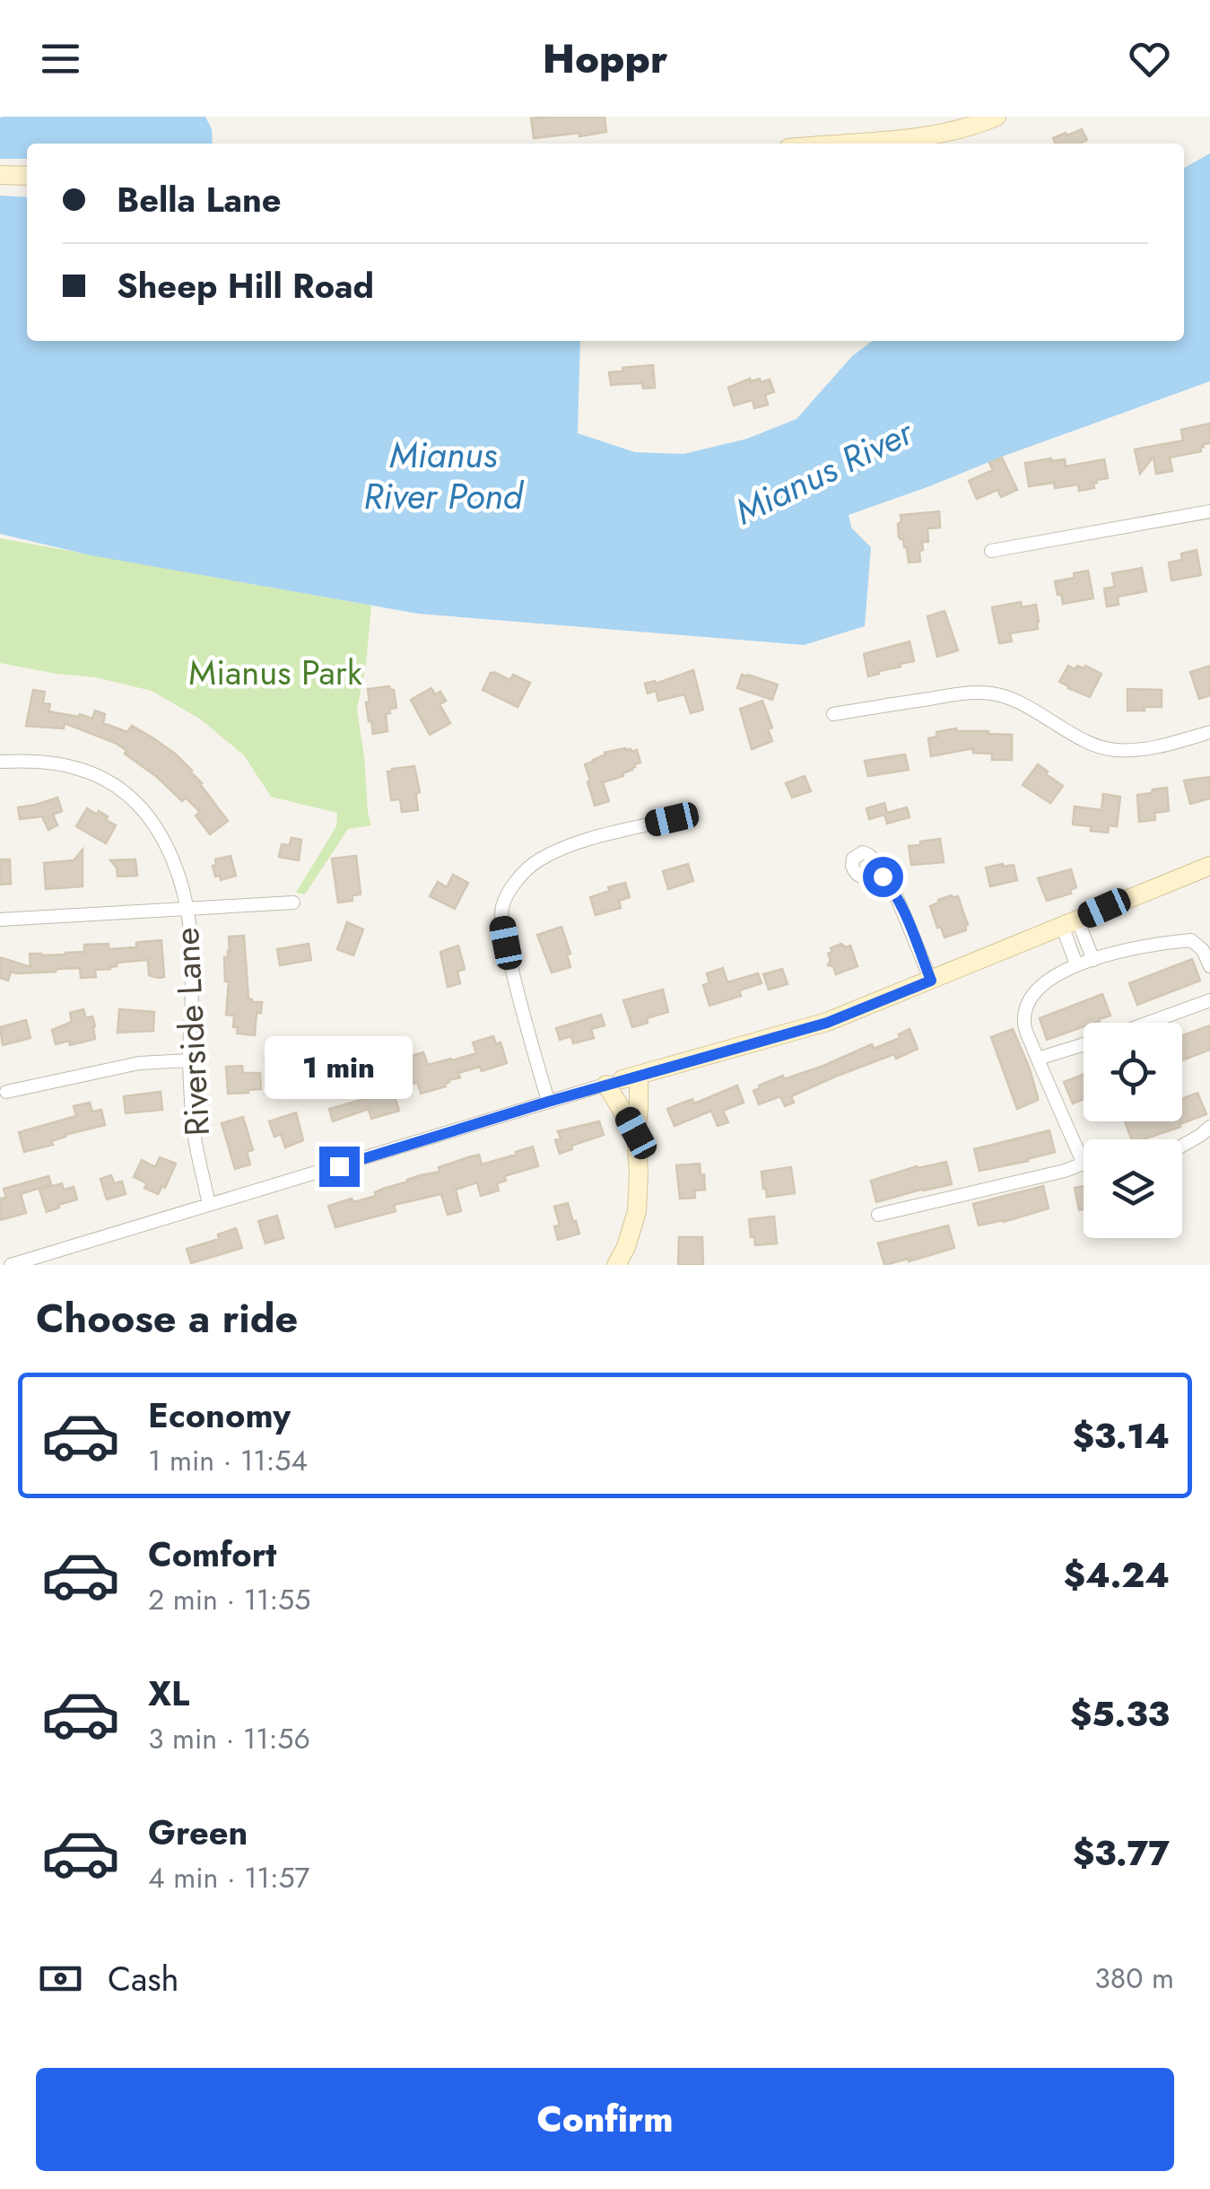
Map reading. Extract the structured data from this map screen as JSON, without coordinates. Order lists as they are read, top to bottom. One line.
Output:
{"streets":{"street":["Riverside Lane"]},"water":["Mianus River Pond","Mianus River"],"parks":["Mianus Park"],"page":{"header":"Hoppr","banner":["Bella Lane","Sheep Hill Road"],"bubble":"1 min","heading":"Choose a ride","list":[{"name":"Economy","note":"1 min · 11:54","value":"$3.14"},{"name":"Comfort","note":"2 min · 11:55","value":"$4.24"},{"name":"XL","note":"3 min · 11:56","value":"$5.33"},{"name":"Green","note":"4 min · 11:57","value":"$3.77"}],"pay":["Cash","380 m"],"buttons":"Confirm"}}
